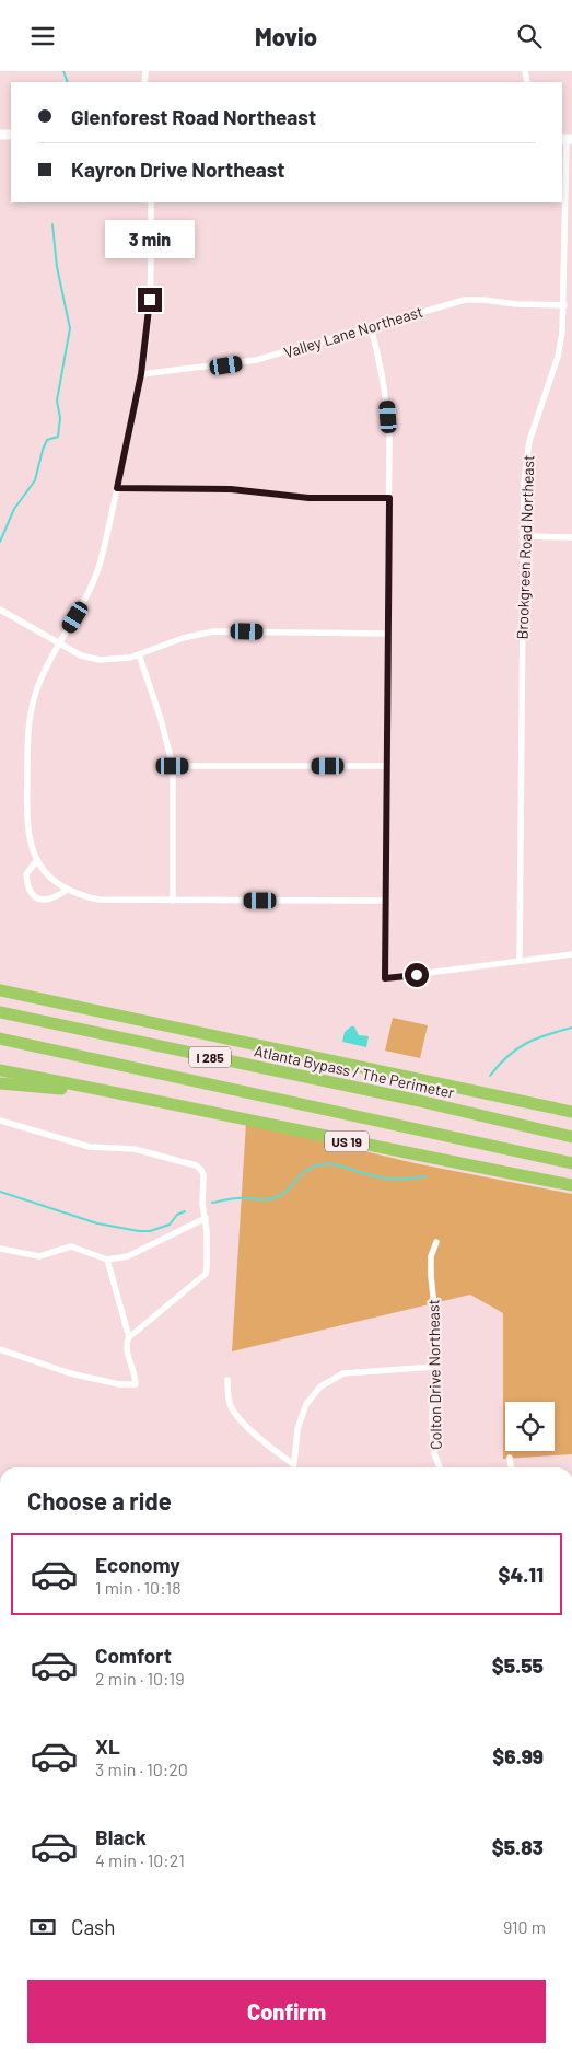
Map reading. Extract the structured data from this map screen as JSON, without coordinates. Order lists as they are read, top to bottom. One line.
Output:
{"streets":{"highway":["I 285","Atlanta Bypass / The Perimeter","US 19"],"street":["Valley Lane Northeast","Brookgreen Road Northeast","Colton Drive Northeast"]},"crossings":[["Valley Lane Northeast","Brookgreen Road Northeast"]],"page":{"header":"Movio","banner":["Glenforest Road Northeast","Kayron Drive Northeast"],"bubble":"3 min","heading":"Choose a ride","list":[{"name":"Economy","note":"1 min · 10:18","value":"$4.11"},{"name":"Comfort","note":"2 min · 10:19","value":"$5.55"},{"name":"XL","note":"3 min · 10:20","value":"$6.99"},{"name":"Black","note":"4 min · 10:21","value":"$5.83"}],"pay":["Cash","910 m"],"buttons":"Confirm"}}
